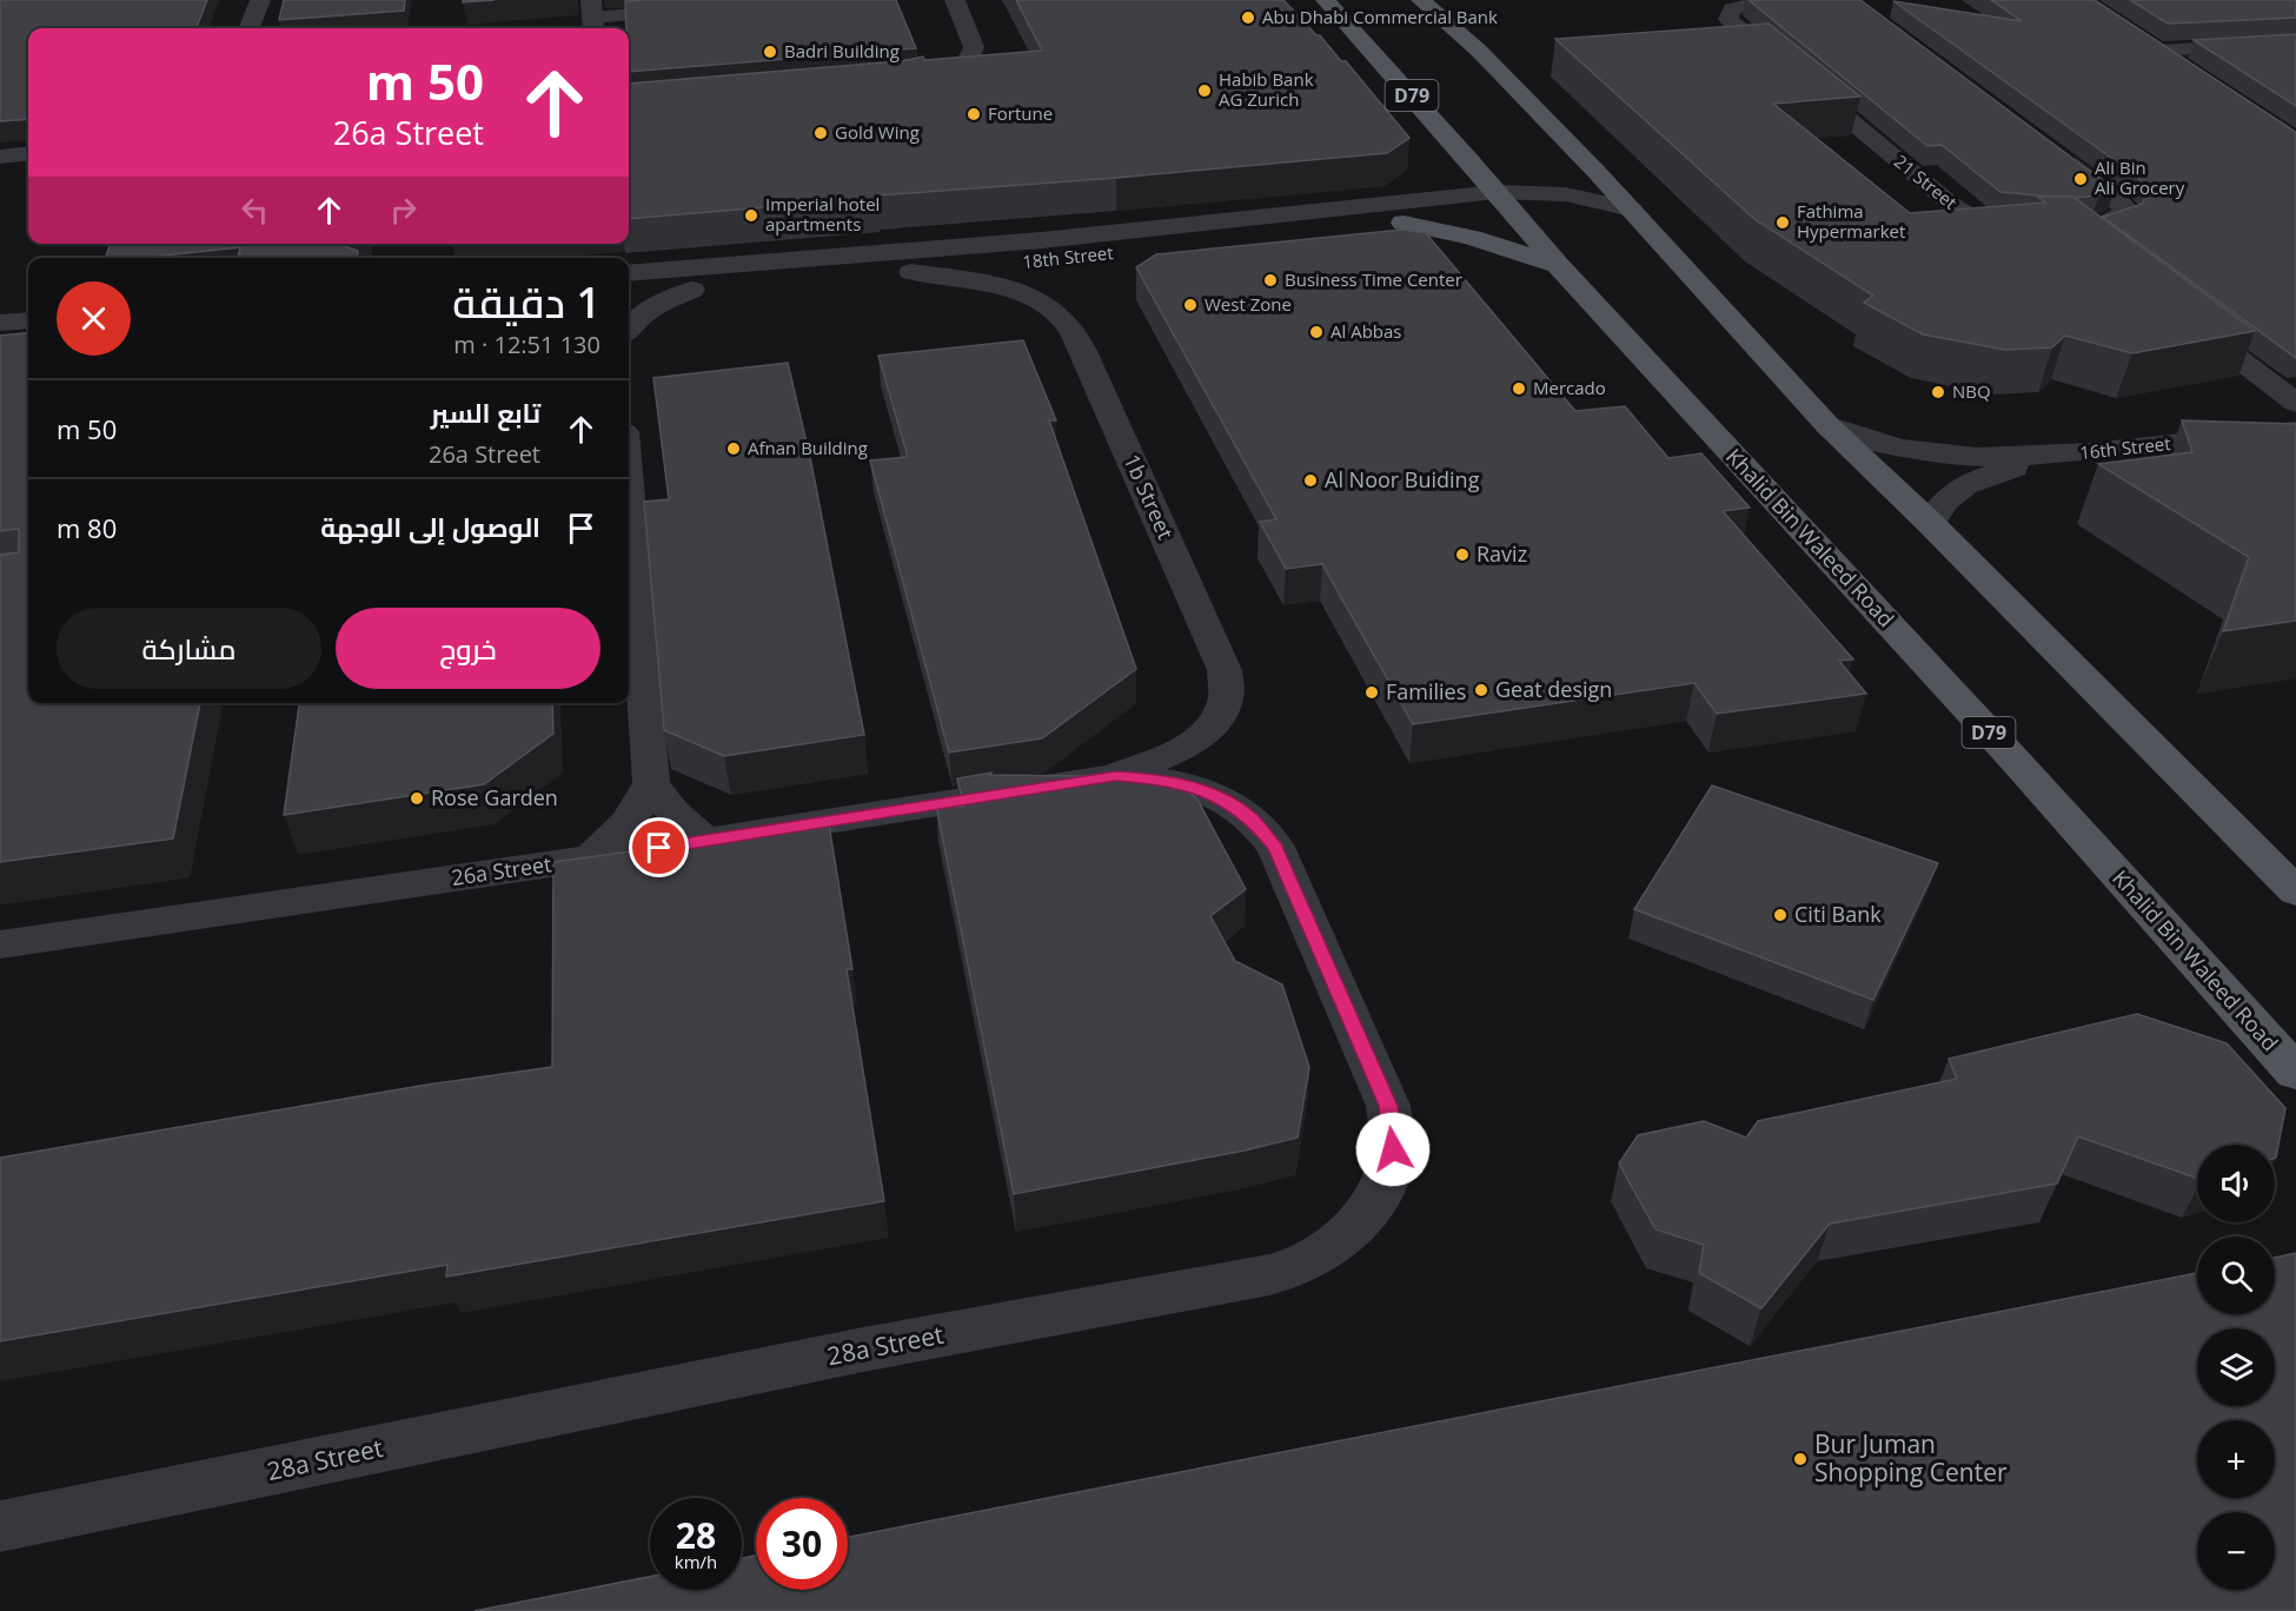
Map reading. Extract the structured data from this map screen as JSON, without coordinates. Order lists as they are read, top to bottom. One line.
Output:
{"streets":{"main road":["D79","Khalid Bin Waleed Road"],"street":["21 Street","18th Street","16th Street","1b Street","26a Street","28a Street"]},"crossings":[["18th Street","1b Street"],["18th Street","Khalid Bin Waleed Road"],["1b Street","26a Street"],["26a Street","28a Street"]],"places":["Abu Dhabi Commercial Bank","Badri Building","Habib Bank AG Zurich","Fortune","Gold Wing","Ali Bin Ali Grocery","Imperial hotel apartments","Fathima Hypermarket","Business Time Center","West Zone","Al Abbas","Mercado","NBQ","Afnan Building","Al Noor Buiding","Raviz","Geat design","Families","Rose Garden","Citi Bank","Bur Juman Shopping Center"],"page":{"turn":["50 m","26a Street"],"heading":["1 دقيقة","130 m · 12:51"],"list":[{"name":"تابع السير","note":"26a Street","value":"50 m"},{"name":"الوصول إلى الوجهة","value":"80 m"}],"buttons":["خروج","مشاركة"],"map_buttons":["+","−"],"speed":"28 km/h","limit":"30"}}
